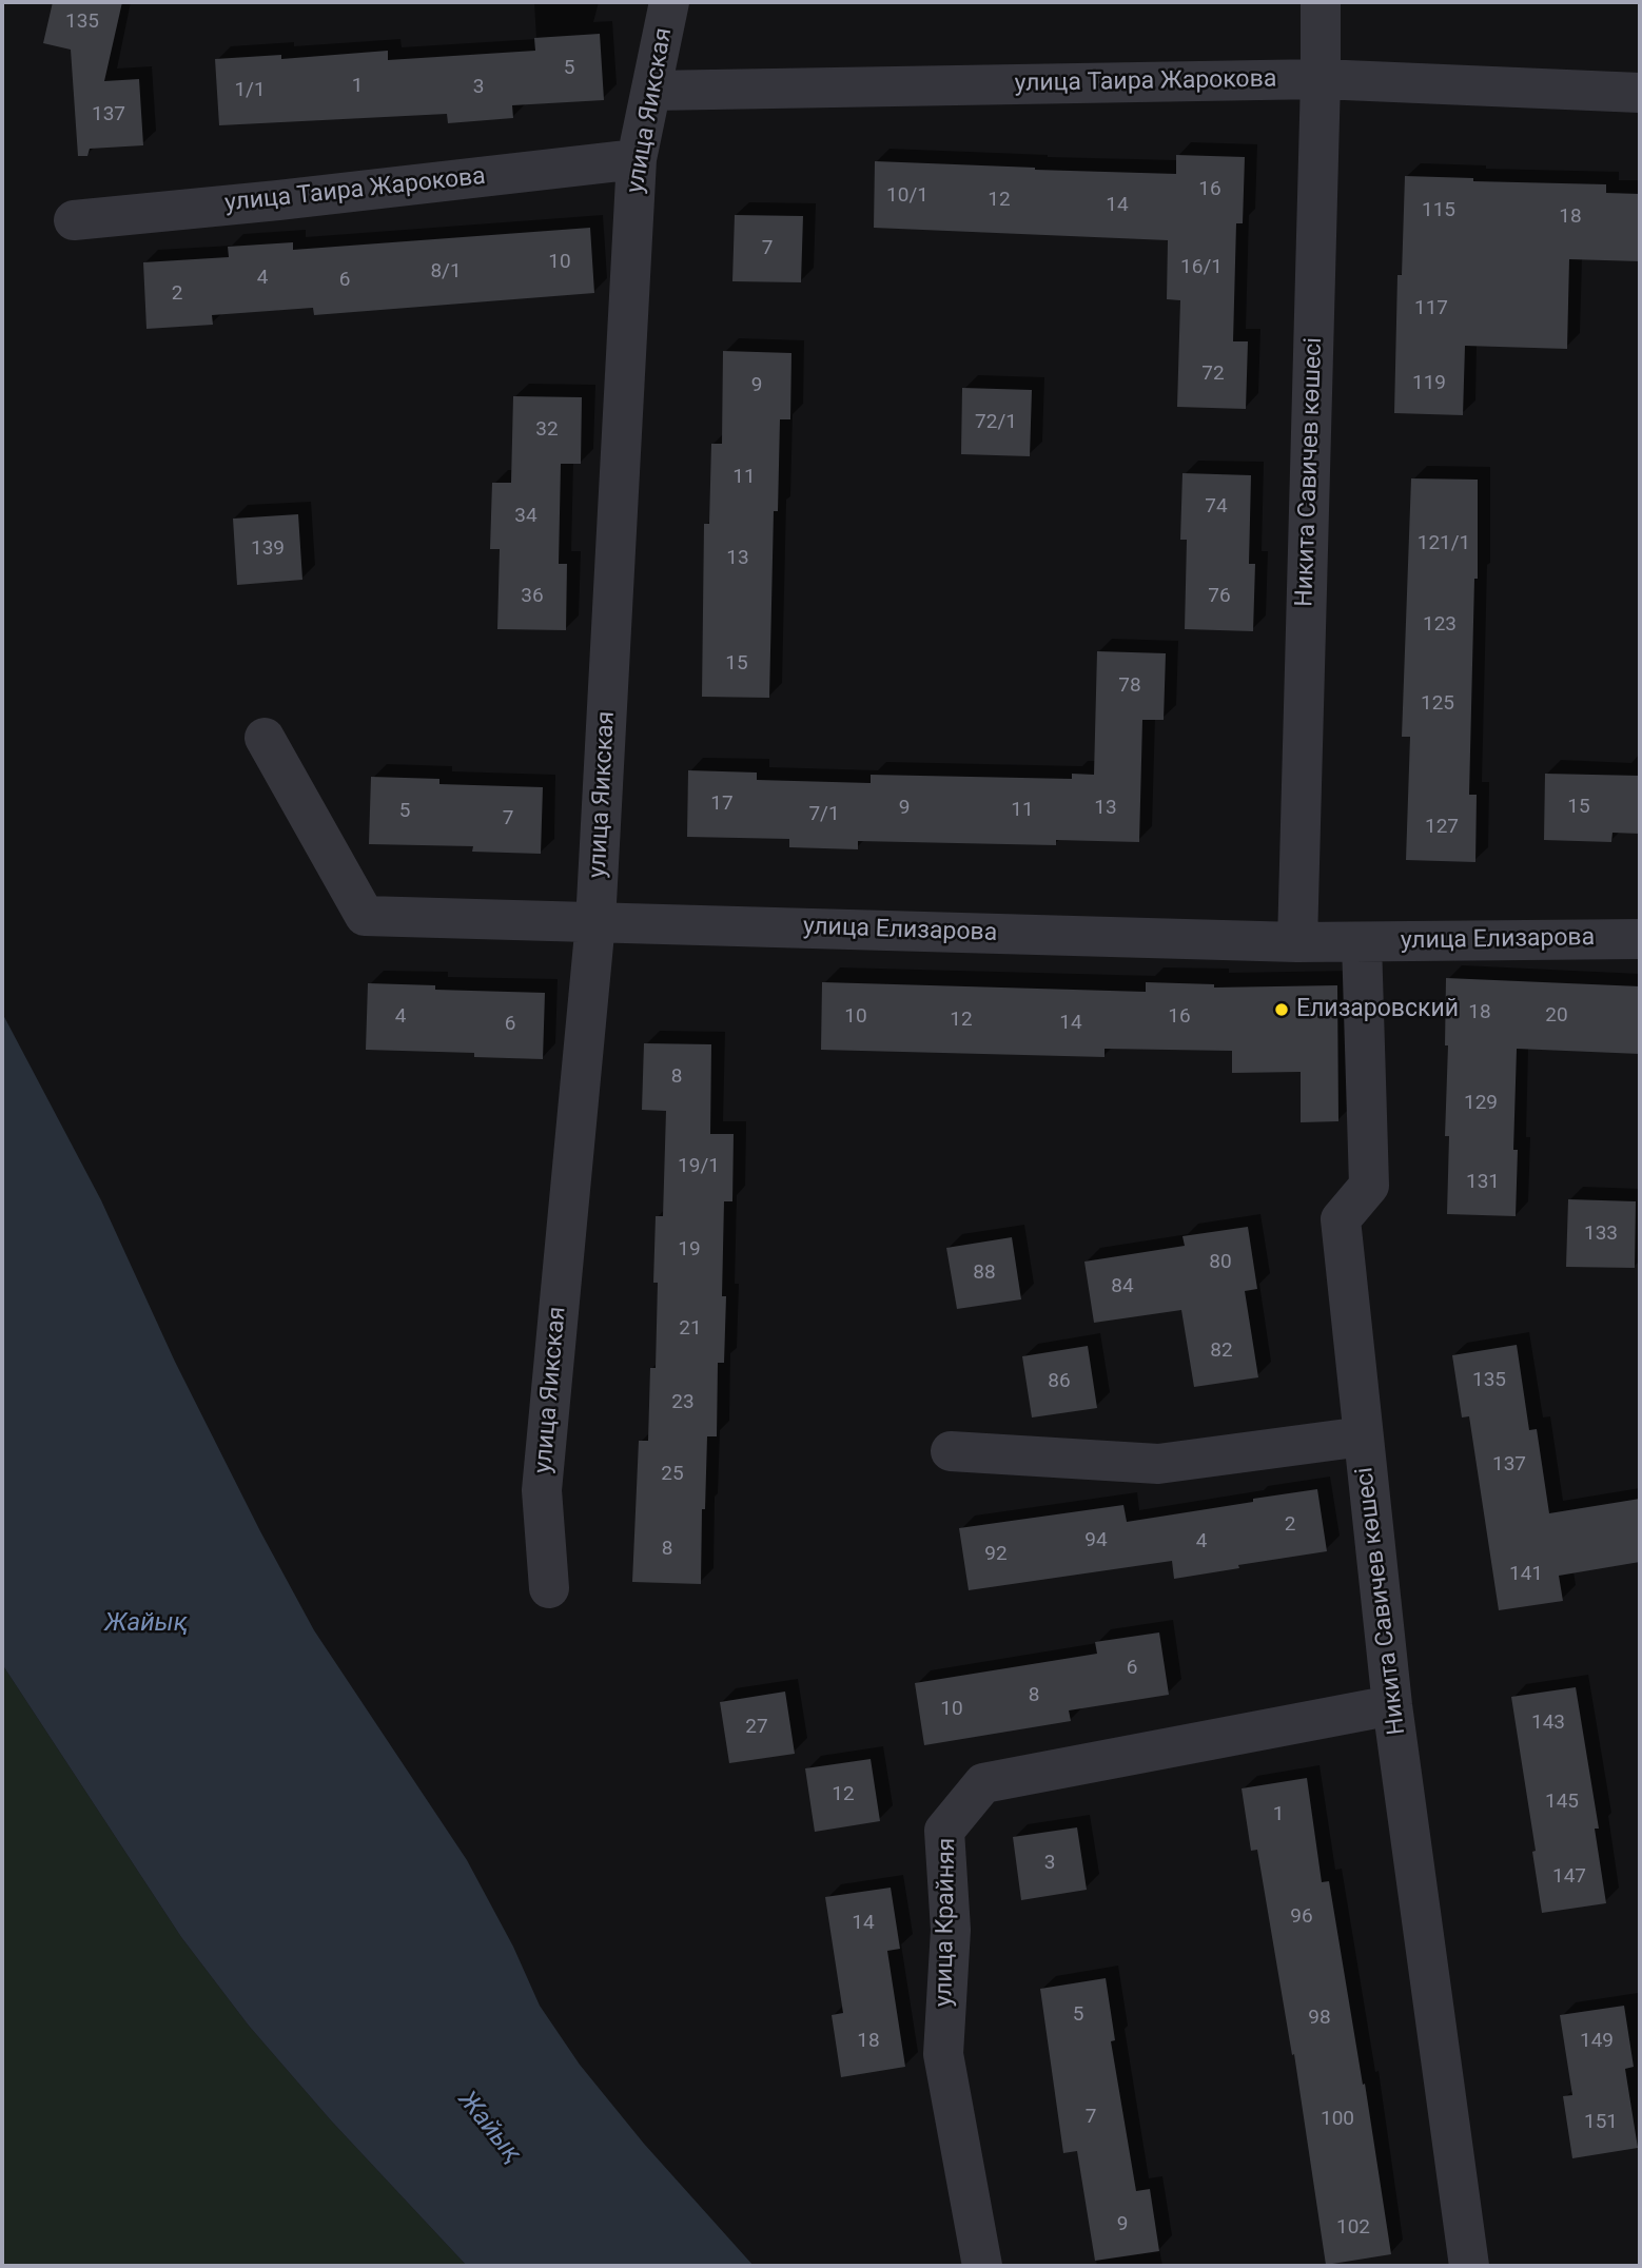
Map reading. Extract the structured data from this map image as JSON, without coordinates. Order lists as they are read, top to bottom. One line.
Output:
{"streets":{"street":["улица Таира Жарокова","улица Яикская","Никита Савичев көшесі","улица Елизарова","улица Крайняя"]},"crossings":[["улица Таира Жарокова","улица Яикская"],["улица Таира Жарокова","Никита Савичев көшесі"],["улица Яикская","улица Елизарова"],["Никита Савичев көшесі","улица Елизарова"],["Никита Савичев көшесі","улица Крайняя"]],"water":["Жайық"],"places":["Елизаровский"],"house_numbers":["135","5","1","3","1/1","137","16","10/1","12","14","115","18","7","10","16/1","8/1","4","6","2","117","72","119","9","72/1","32","11","74","34","121/1","139","13","36","76","123","15","78","125","17","15","9","13","11","5","7/1","7","127","18","20","4","10","16","12","14","6","8","129","19/1","131","133","19","80","88","84","21","82","135","86","23","137","25","2","94","4","8","92","141","6","8","10","143","27","12","145","1","3","147","96","14","5","98","18","149","7","100","151","9","102"]}
